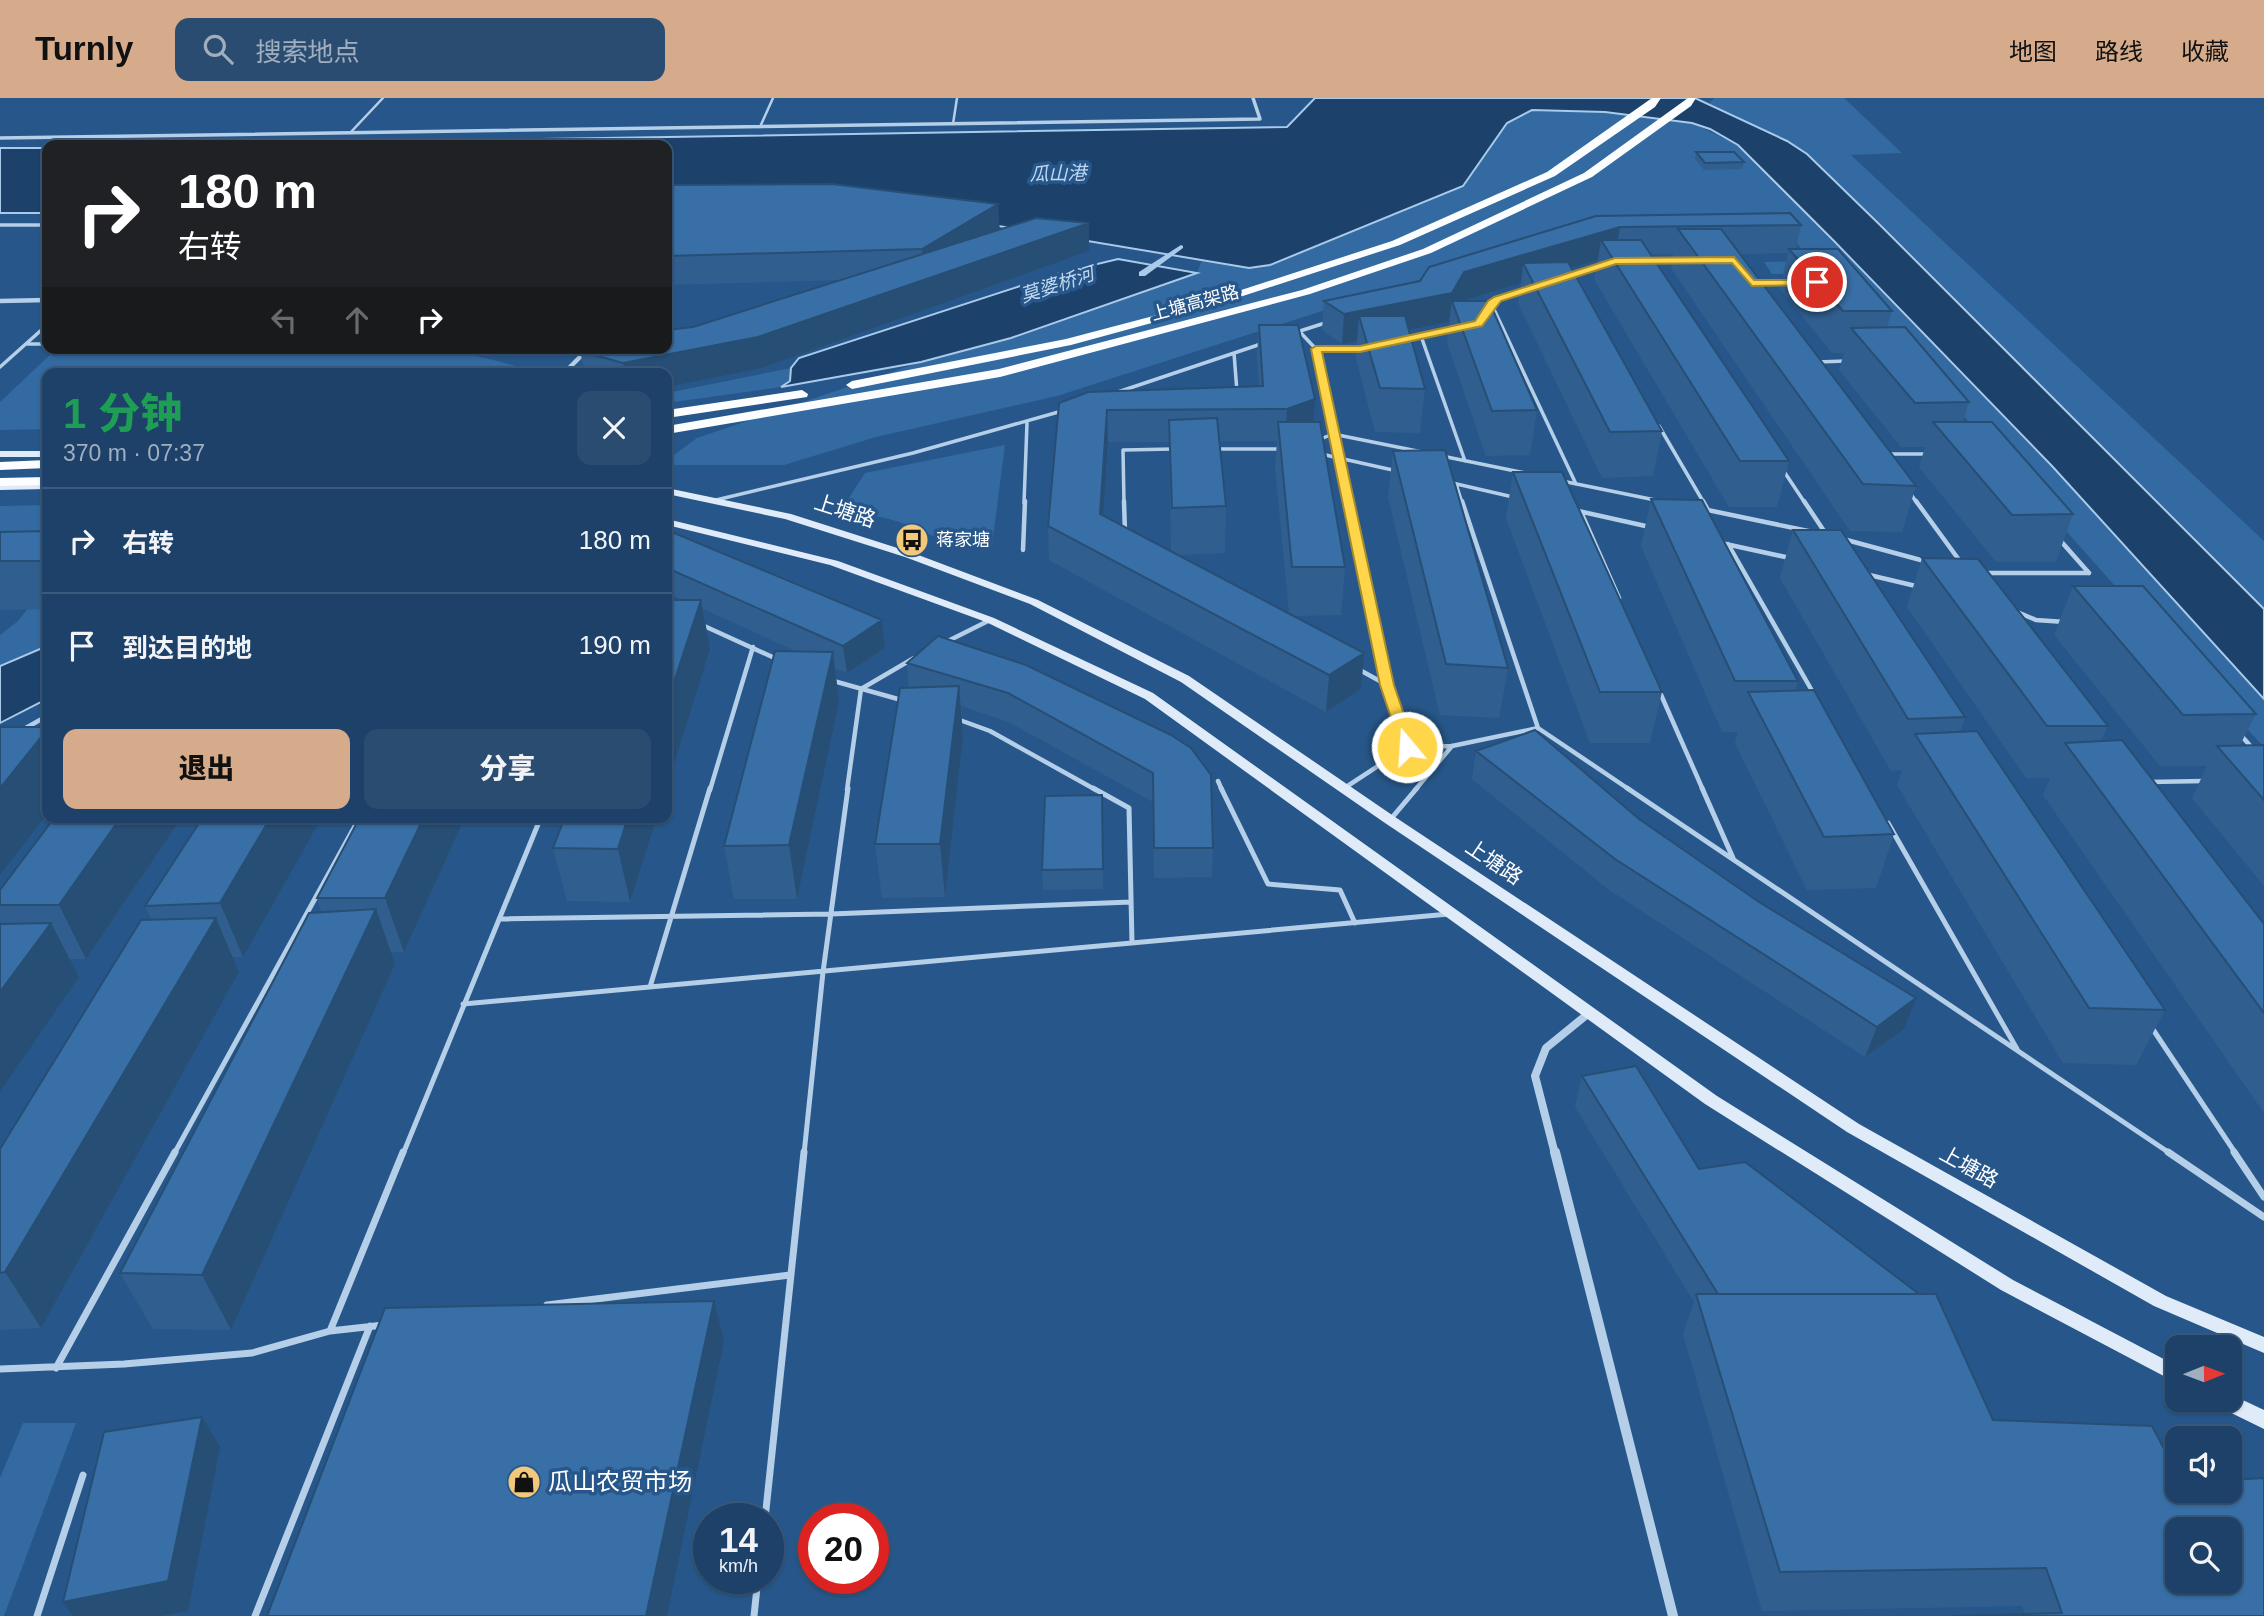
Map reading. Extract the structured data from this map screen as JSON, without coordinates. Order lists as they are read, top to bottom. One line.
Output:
{"streets":{"highway":["上塘高架路"],"main road":["上塘路"]},"water":["瓜山港","莫婆桥河"],"places":{"bus stop":["蒋家塘"],"shop":["瓜山农贸市场"]},"north":"right","page":{"header":"Turnly","search":"搜索地点","nav":["地图","路线","收藏"],"turn":["180 m","右转"],"heading":["1 分钟","370 m · 07:37"],"list":[{"name":"右转","value":"180 m"},{"name":"到达目的地","value":"190 m"}],"buttons":["退出","分享"],"speed":"14 km/h","limit":"20"}}
